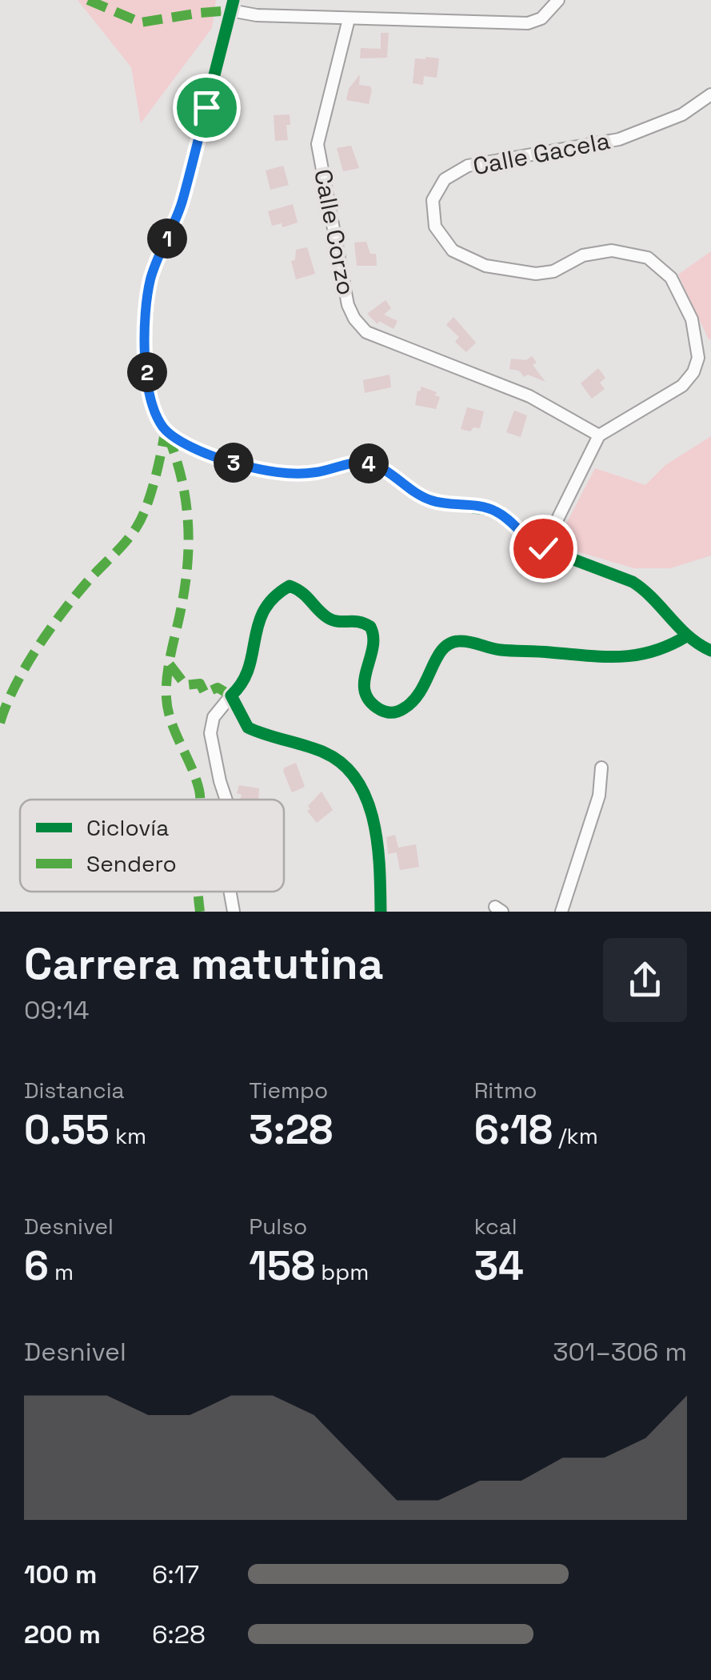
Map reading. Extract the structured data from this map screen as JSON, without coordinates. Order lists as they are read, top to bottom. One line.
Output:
{"streets":{"street":["Calle Gacela","Calle Corzo"]},"crossings":[["Calle Gacela","Calle Corzo"]],"legend":["Ciclovía","Sendero"],"page":{"pins":["1","2","3","4"],"heading":["Carrera matutina","09:14"],"stats":[["Distancia","0.55 km"],["Tiempo","3:28"],["Ritmo","6:18 /km"],["Desnivel","6 m"],["Pulso","158 bpm"],["kcal","34"]],"chart":["Desnivel","301–306 m"],"list":[{"name":"100 m","note":"6:17"},{"name":"200 m","note":"6:28"}]}}
